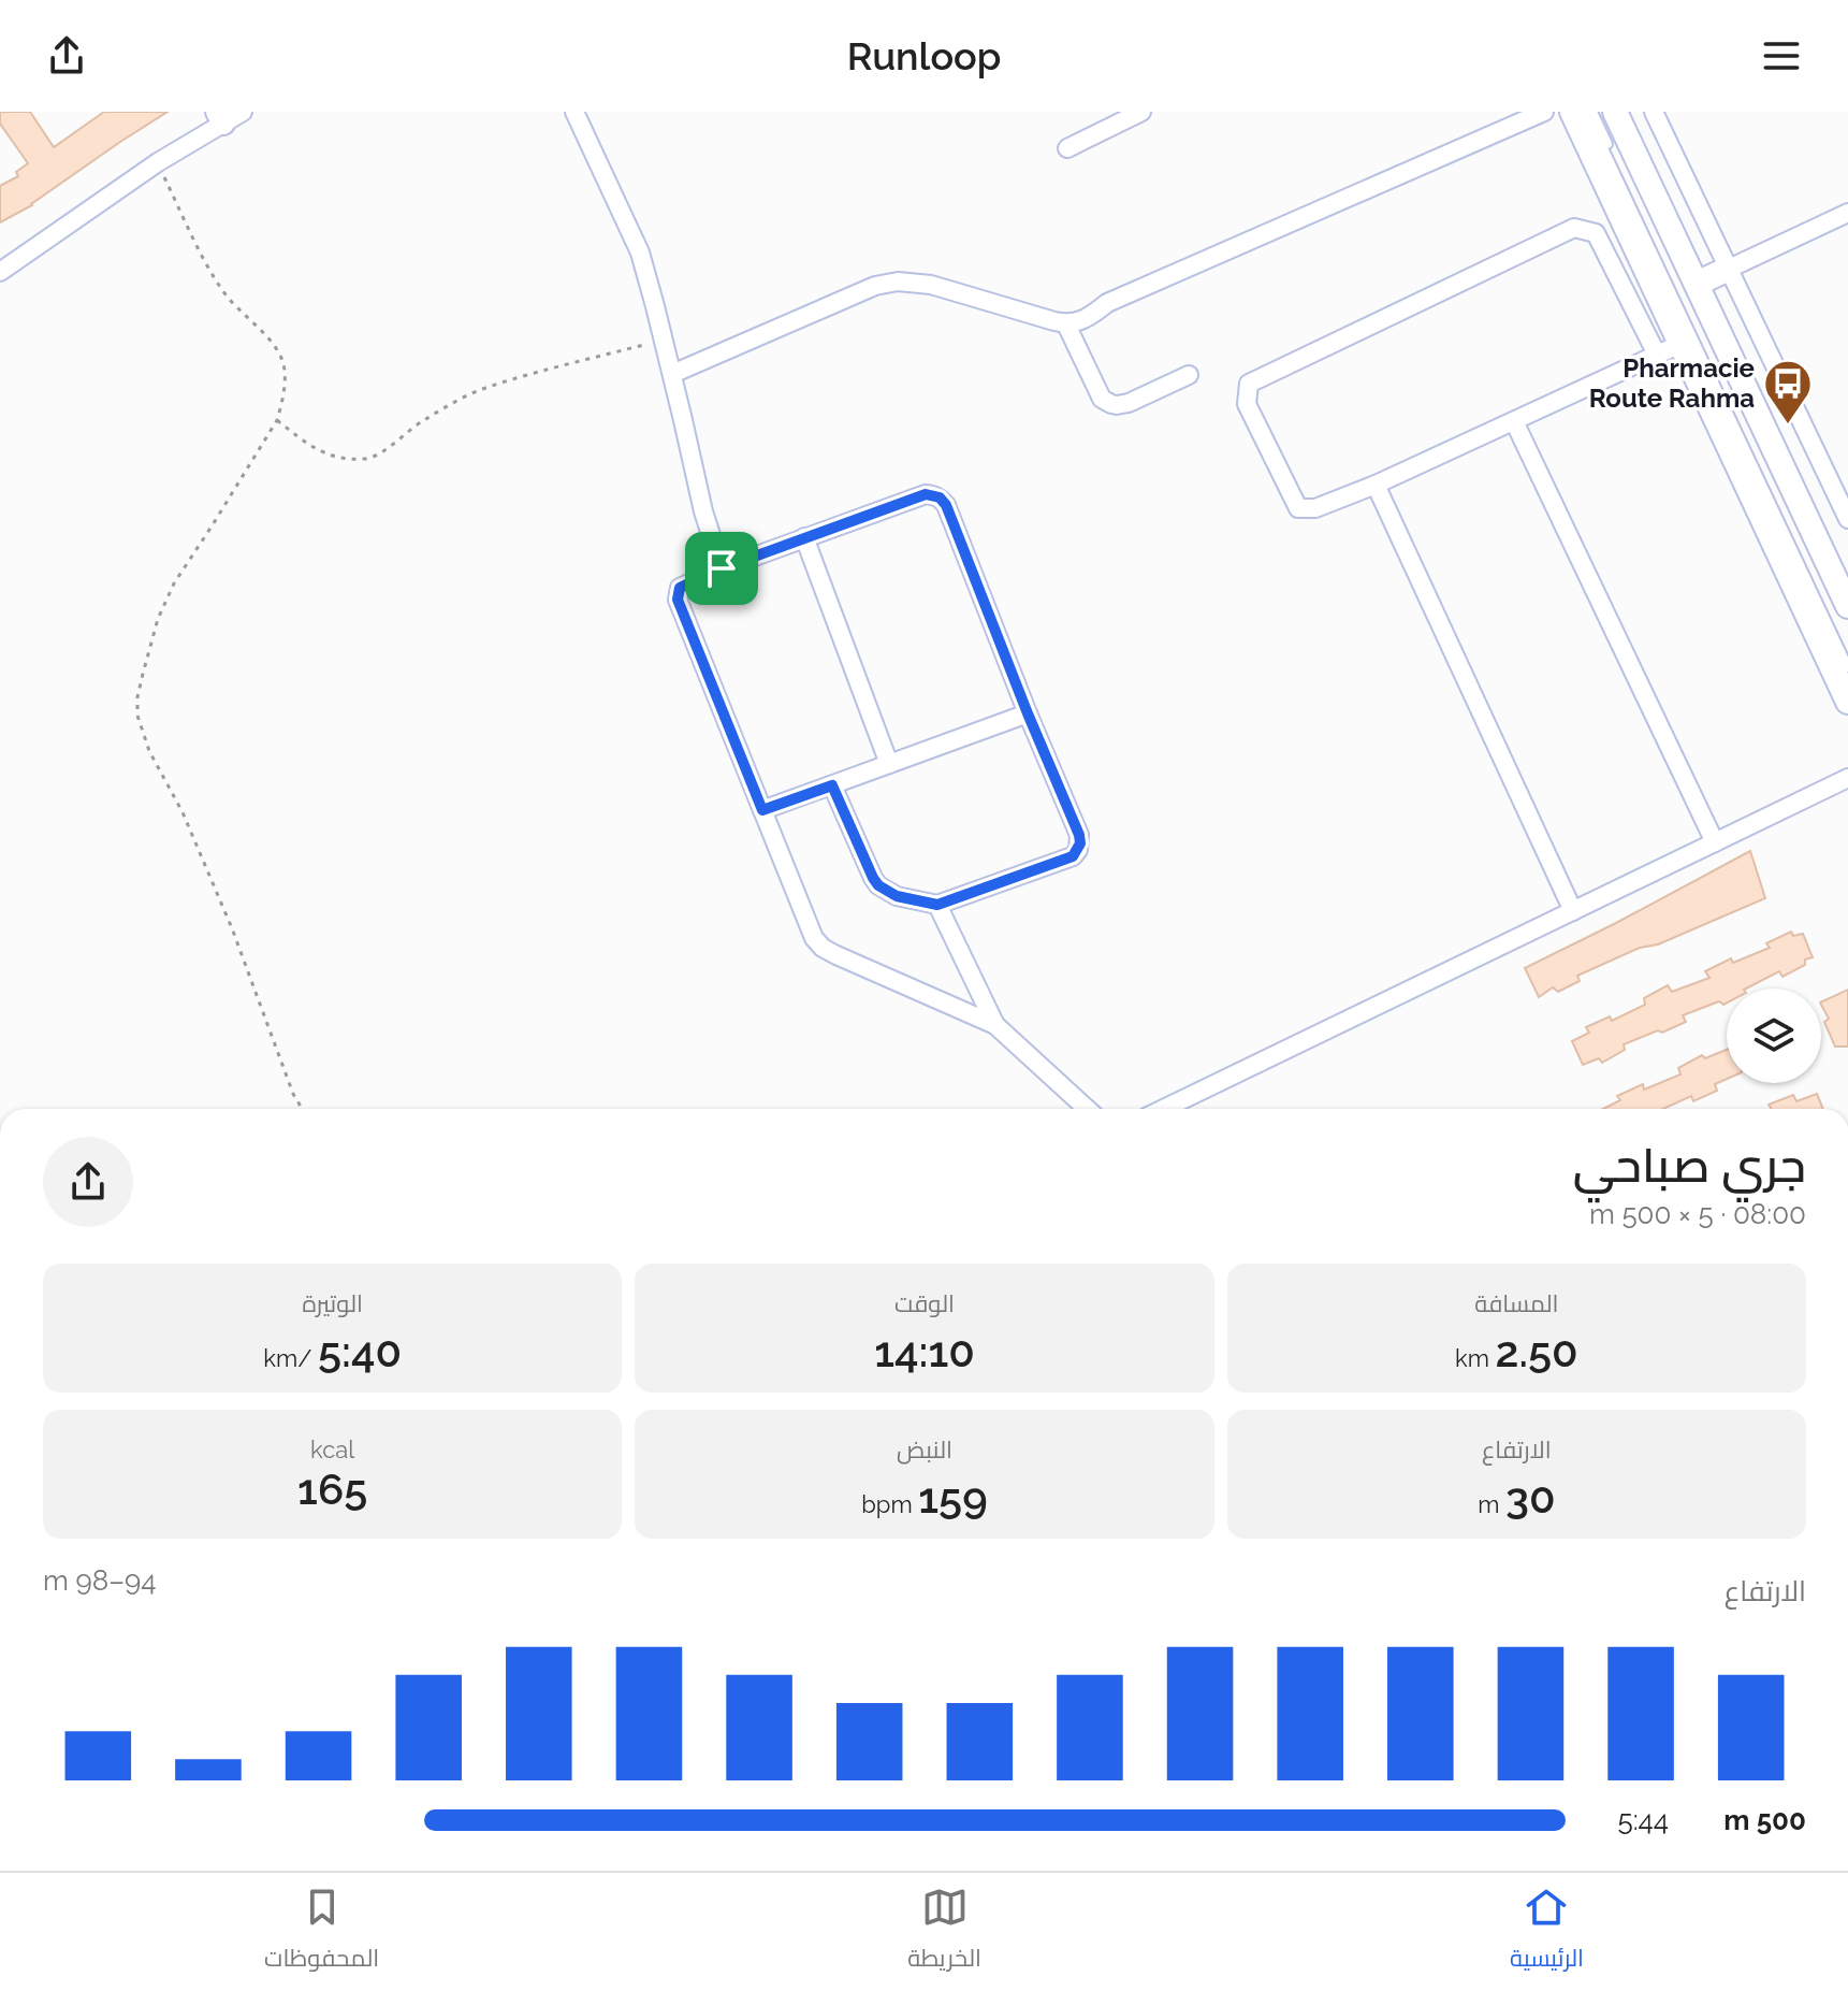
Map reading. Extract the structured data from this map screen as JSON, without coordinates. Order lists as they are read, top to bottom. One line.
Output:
{"places":{"bus stop":["Pharmacie Route Rahma"]},"page":{"header":"Runloop","heading":["جري صباحي","08:00 · 5 × 500 m"],"stats":[["المسافة","2.50 km"],["الوقت","14:10"],["الوتيرة","5:40 /km"],["الارتفاع","30 m"],["النبض","159 bpm"],["kcal","165"]],"chart":["الارتفاع","94–98 m"],"list":[{"name":"500 m","note":"5:44"}],"tabs":["الرئيسية","الخريطة","المحفوظات"]}}
